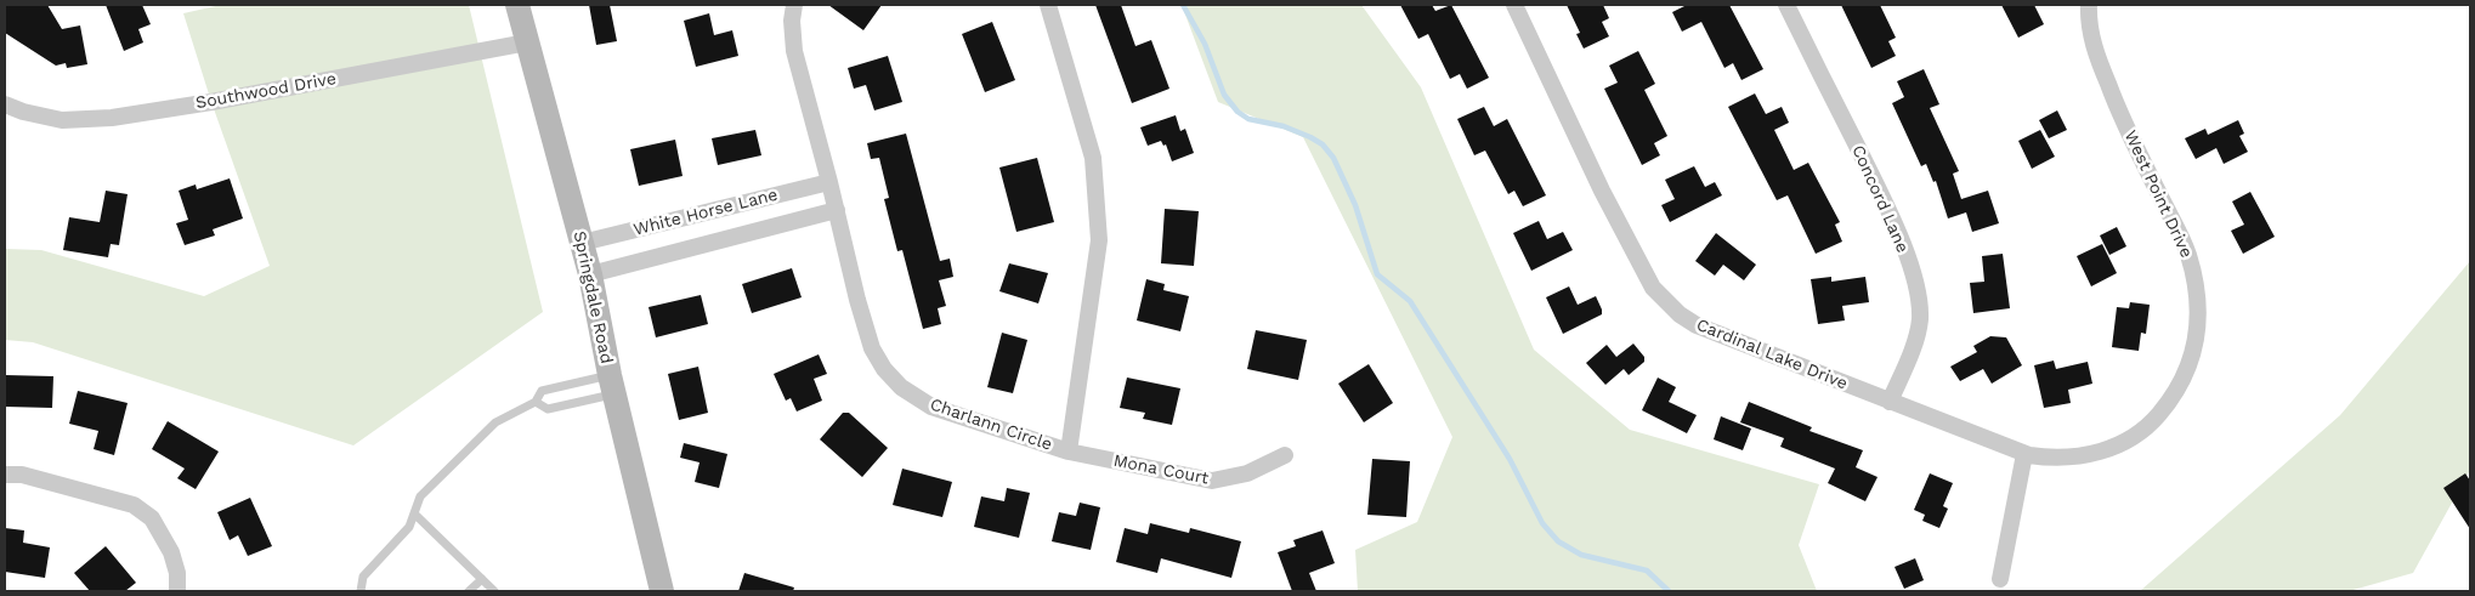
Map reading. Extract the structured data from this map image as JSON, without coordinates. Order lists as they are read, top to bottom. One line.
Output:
{"streets":{"main road":["Springdale Road"],"street":["Southwood Drive","West Point Drive","Concord Lane","White Horse Lane","Cardinal Lake Drive","Charlann Circle","Mona Court"]},"crossings":[["Southwood Drive","Springdale Road"],["West Point Drive","Cardinal Lake Drive"],["Concord Lane","Cardinal Lake Drive"],["White Horse Lane","Springdale Road"],["White Horse Lane","Charlann Circle"],["Charlann Circle","Mona Court"]]}
